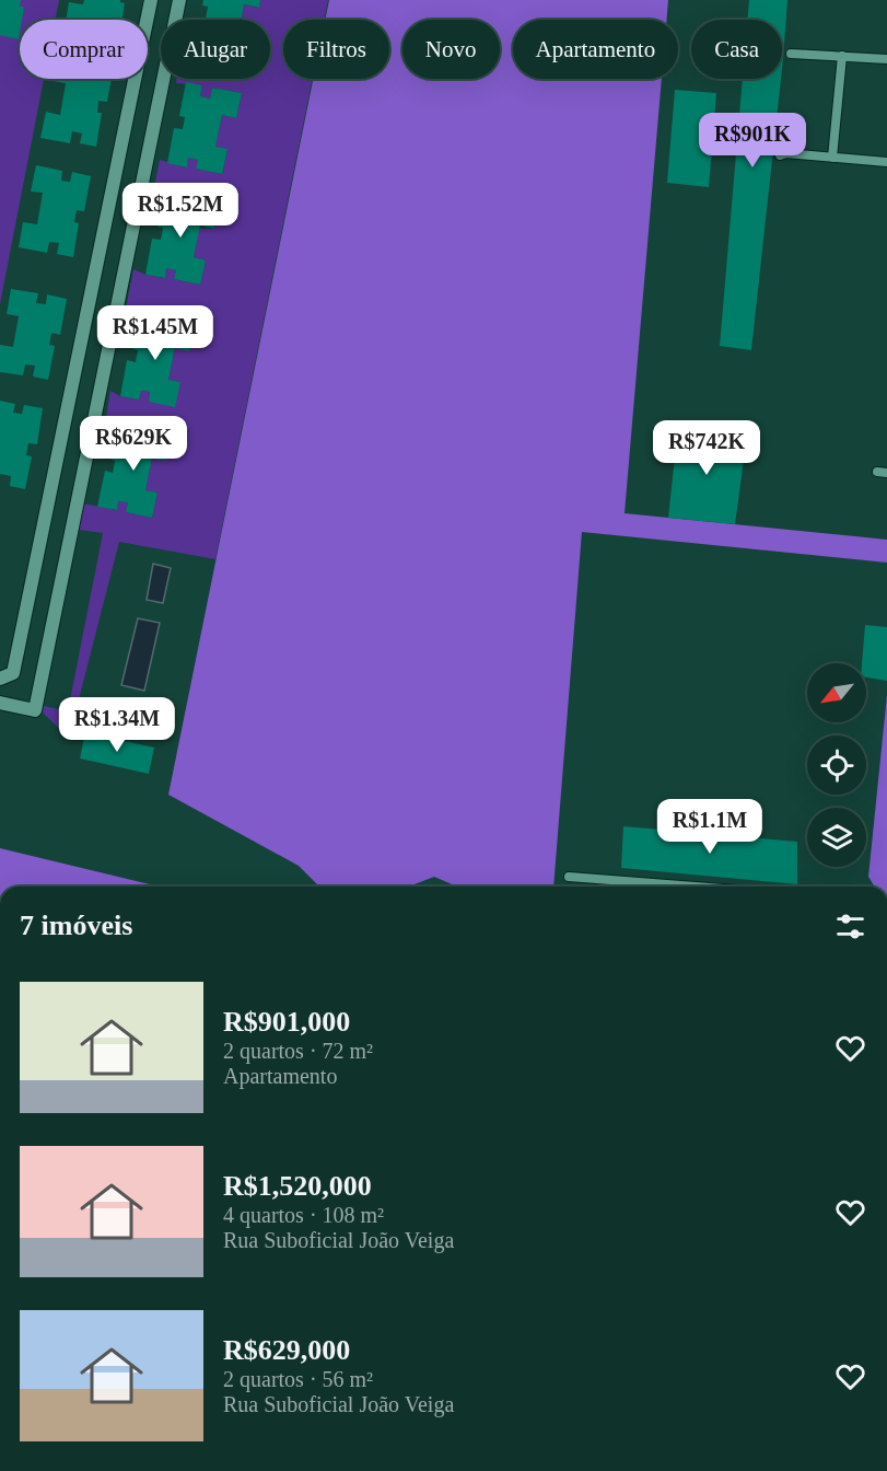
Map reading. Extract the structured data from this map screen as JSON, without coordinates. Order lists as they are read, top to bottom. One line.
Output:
{"north":"bottom left","page":{"chip":["Comprar","Alugar","Filtros","Novo","Apartamento","Casa"],"price":["R$901K","R$1.52M","R$1.45M","R$629K","R$742K","R$1.34M","R$1.1M"],"heading":"7 imóveis","list":[{"name":"R$901,000","note":"2 quartos · 72 m² · Apartamento"},{"name":"R$1,520,000","note":"4 quartos · 108 m² · Rua Suboficial João Veiga"},{"name":"R$629,000","note":"2 quartos · 56 m² · Rua Suboficial João Veiga"}]}}
